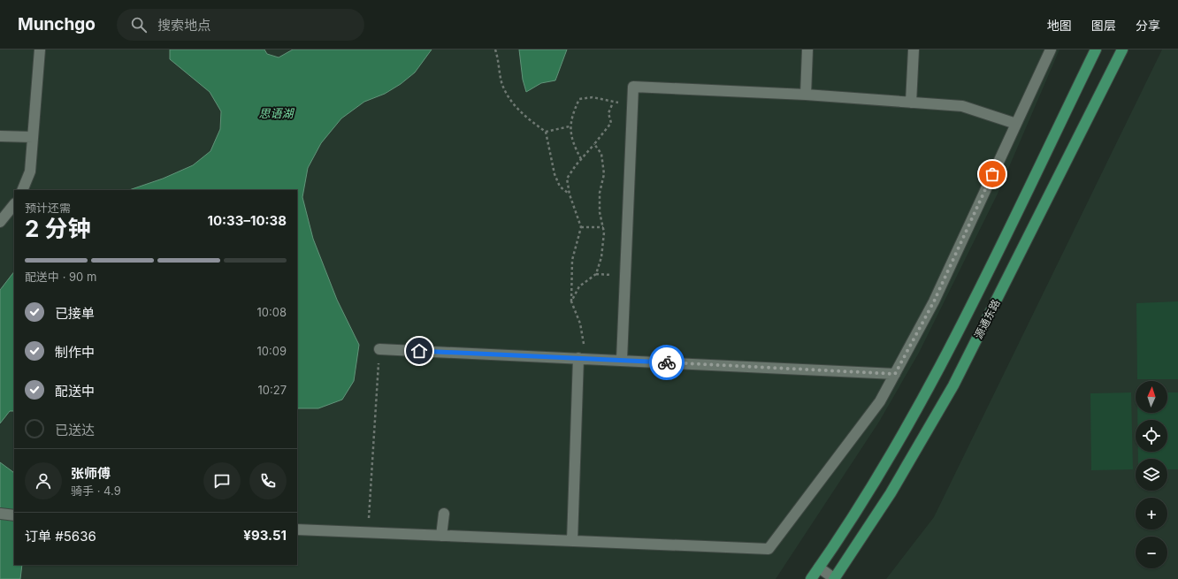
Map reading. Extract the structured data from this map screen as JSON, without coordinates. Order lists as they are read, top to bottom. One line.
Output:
{"streets":{"main road":["源通东路"]},"water":["思语湖"],"north":"top","page":{"header":"Munchgo","search":"搜索地点","nav":["地图","图层","分享"],"heading":["2 分钟","预计还需","10:33–10:38"],"panel":["张师傅","骑手 · 4.9","订单 #5636","¥93.51"],"bar":"配送中 · 90 m","list":[["已接单","10:08"],["制作中","10:09"],["配送中","10:27"],"已送达"],"map_buttons":["+","−"]}}
